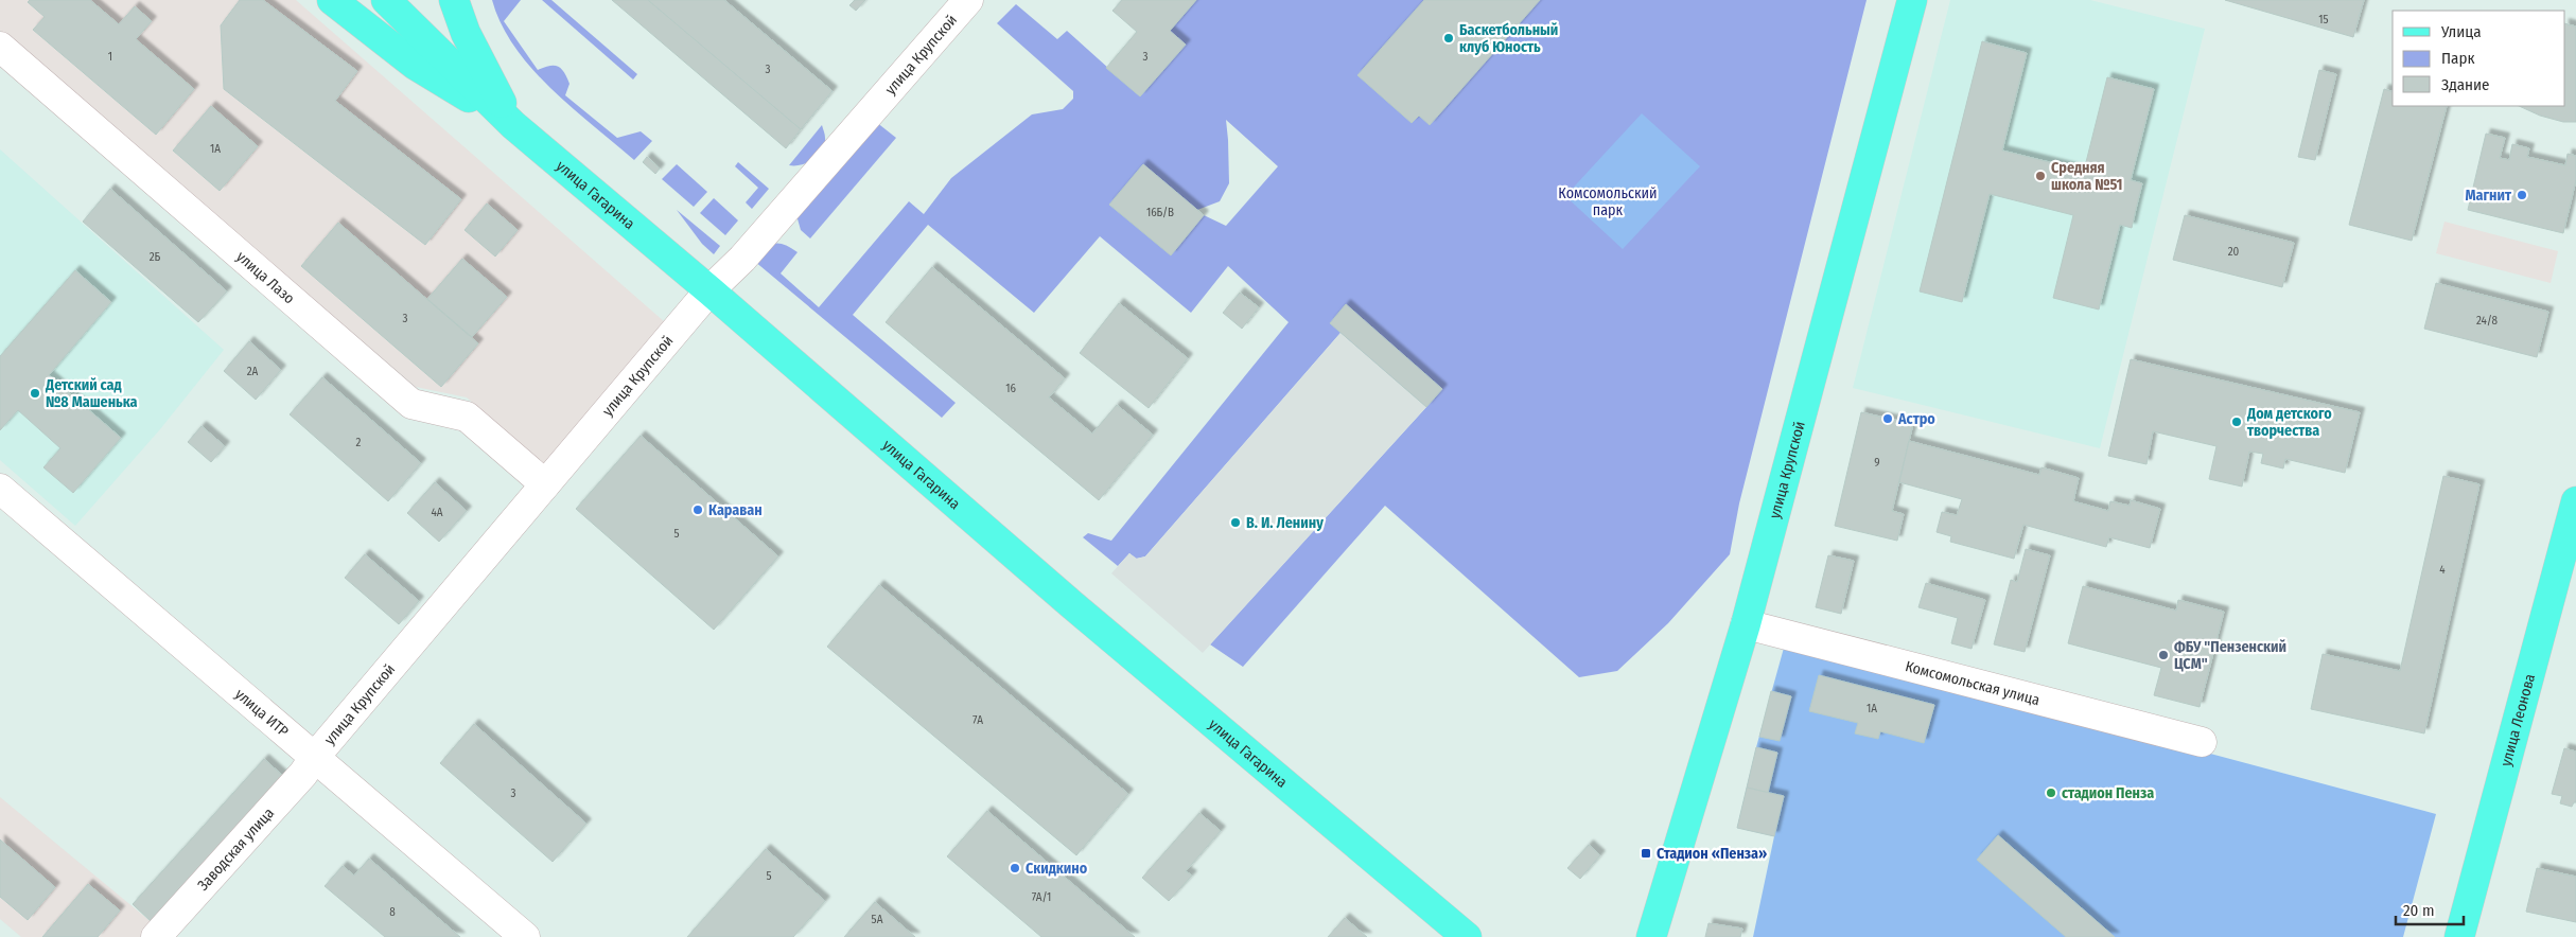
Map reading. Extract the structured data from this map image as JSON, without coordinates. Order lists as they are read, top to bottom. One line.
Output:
{"streets":{"main road":["улица Крупской","улица Гагарина","улица Леонова"],"street":["улица Лазо","Комсомольская улица","улица ИТР","Заводская улица"]},"crossings":[["улица Крупской","улица Гагарина"],["улица Крупской","улица Лазо"],["улица Крупской","Комсомольская улица"],["улица Крупской","улица ИТР"],["улица Крупской","Заводская улица"],["улица ИТР","Заводская улица"]],"parks":["Комсомольский парк"],"places":{"other":["Баскетбольный клуб Юность","Средняя школа №51","Магнит","Детский сад №8 Машенька","Астро","Дом детского творчества","Караван","В. И. Ленину","ФБУ \"Пензенский ЦСМ\"","стадион Пенза","Скидкино"],"transit":["Стадион «Пенза»"]},"house_numbers":["15","1","3","3","1А","16Б/В","20","2Б","3","24/8","2А","16","2","9","4А","5","4","1А","7А","3","5","7A/1","8","5А"],"legend":["Улица","Парк","Здание"],"scale_bar":"20 m"}
